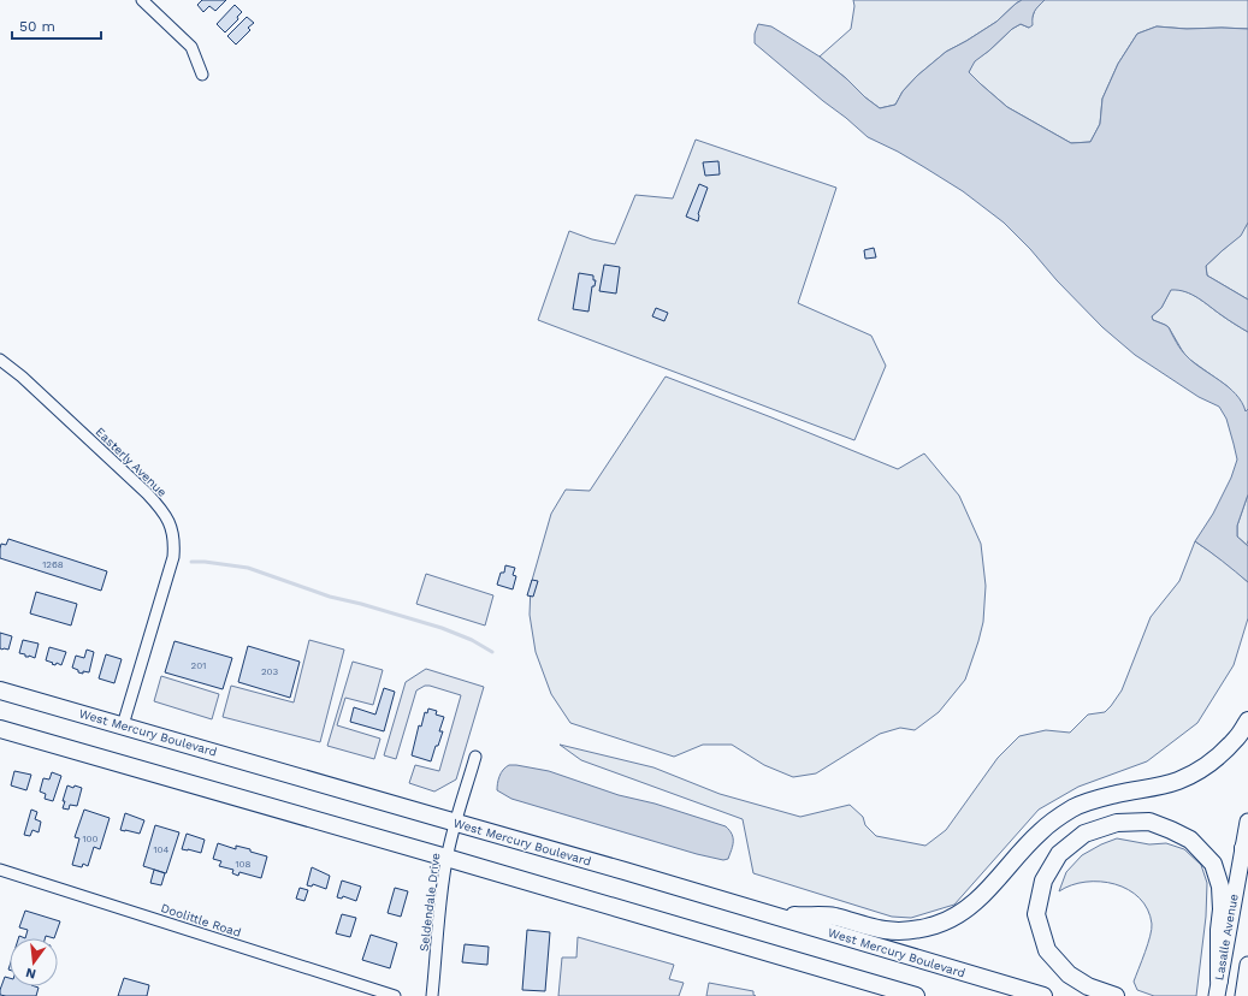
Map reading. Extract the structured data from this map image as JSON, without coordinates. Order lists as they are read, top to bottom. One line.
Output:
{"streets":{"main road":["West Mercury Boulevard","Lasalle Avenue"],"street":["Easterly Avenue","Seldendale Drive","Doolittle Road"]},"crossings":[["Easterly Avenue","West Mercury Boulevard"],["West Mercury Boulevard","Seldendale Drive"]],"house_numbers":["1268","201","203","100","104","108"],"scale_bar":"50 m","north":"bottom"}
